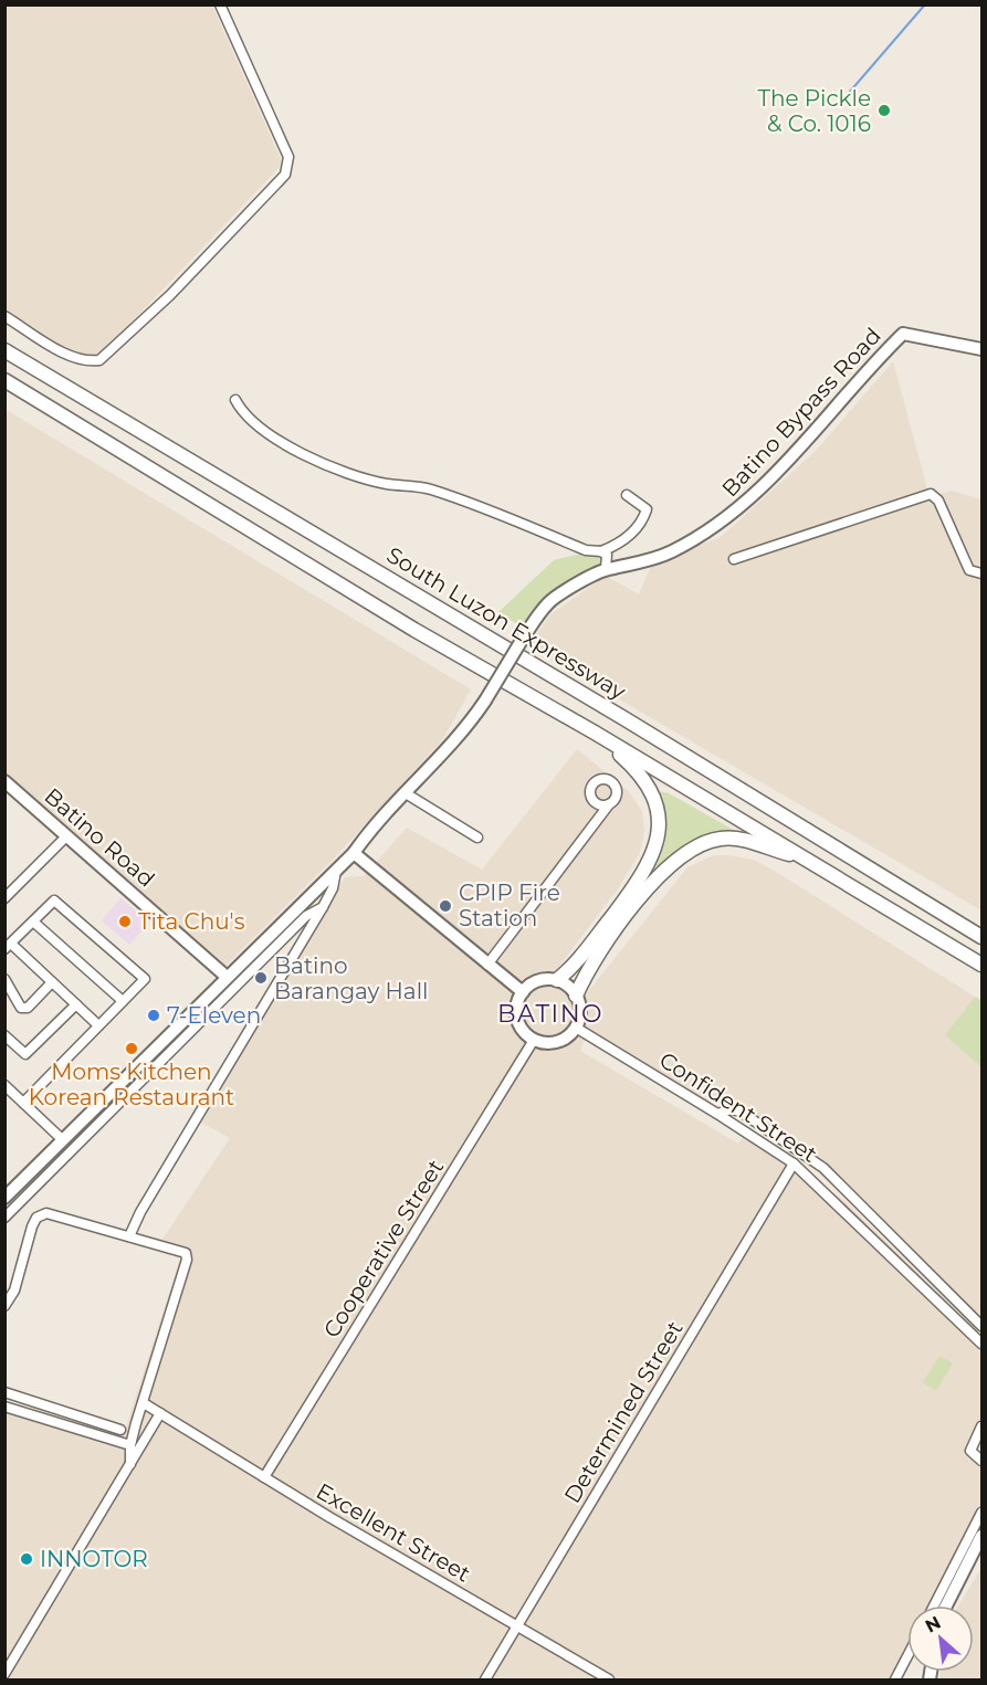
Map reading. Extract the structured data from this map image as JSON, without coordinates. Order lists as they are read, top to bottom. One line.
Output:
{"streets":{"highway":["South Luzon Expressway"],"main road":["Batino Bypass Road","Batino Road"],"street":["Confident Street","Cooperative Street","Determined Street","Excellent Street"]},"crossings":[["Batino Bypass Road","Batino Road"],["Confident Street","Cooperative Street"],["Confident Street","Determined Street"],["Cooperative Street","Excellent Street"],["Determined Street","Excellent Street"]],"districts":["BATINO"],"places":["The Pickle & Co. 1016","CPIP Fire Station","Tita Chu's","Batino Barangay Hall","7-Eleven","Moms Kitchen Korean Restaurant","INNOTOR"],"north":"top left"}
